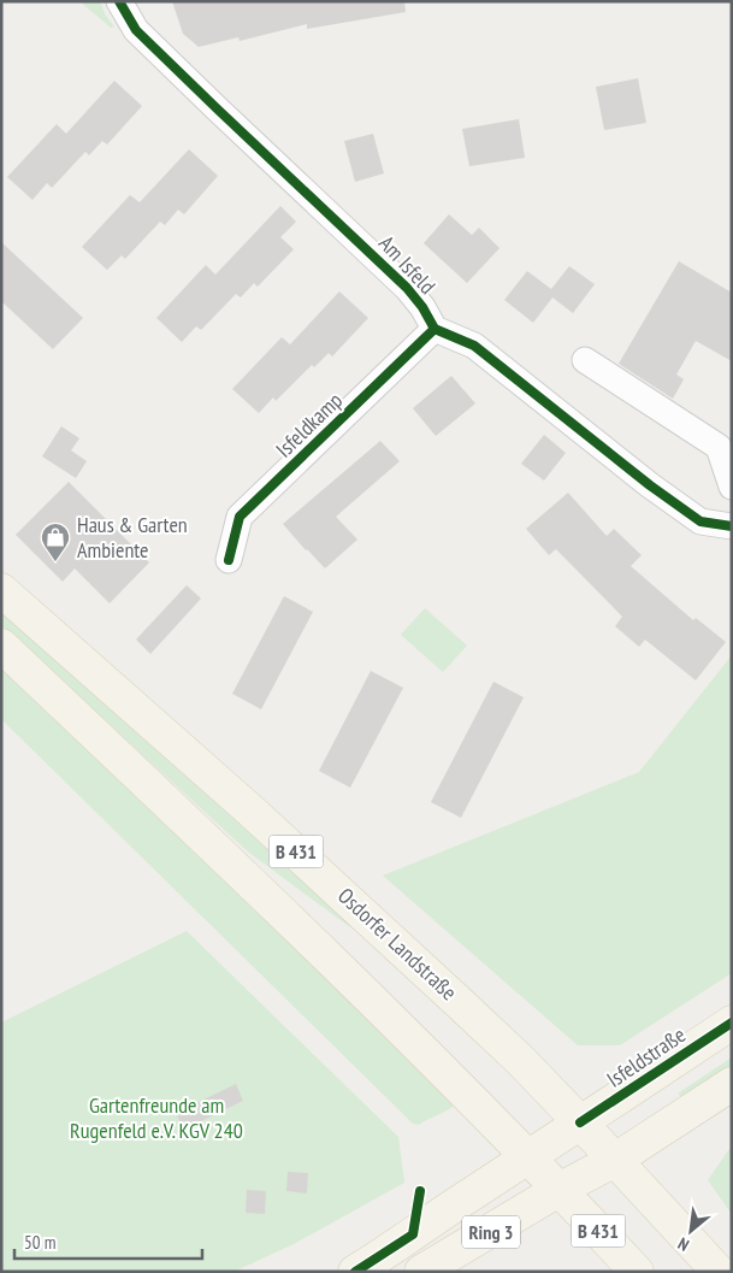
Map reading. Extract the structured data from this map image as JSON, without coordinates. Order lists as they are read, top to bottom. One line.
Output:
{"streets":{"main road":["B 431","Osdorfer Landstraße","Isfeldstraße","Ring 3"],"street":["Am Isfeld","Isfeldkamp"]},"crossings":[["Am Isfeld","Isfeldkamp"],["B 431","Isfeldstraße"],["B 431","Ring 3"],["Osdorfer Landstraße","Isfeldstraße"],["Osdorfer Landstraße","Ring 3"],["Isfeldstraße","Ring 3"]],"parks":["Gartenfreunde am Rugenfeld e.V. KGV 240"],"places":{"shop":["Haus & Garten Ambiente"]},"scale_bar":"50 m","north":"bottom left"}
